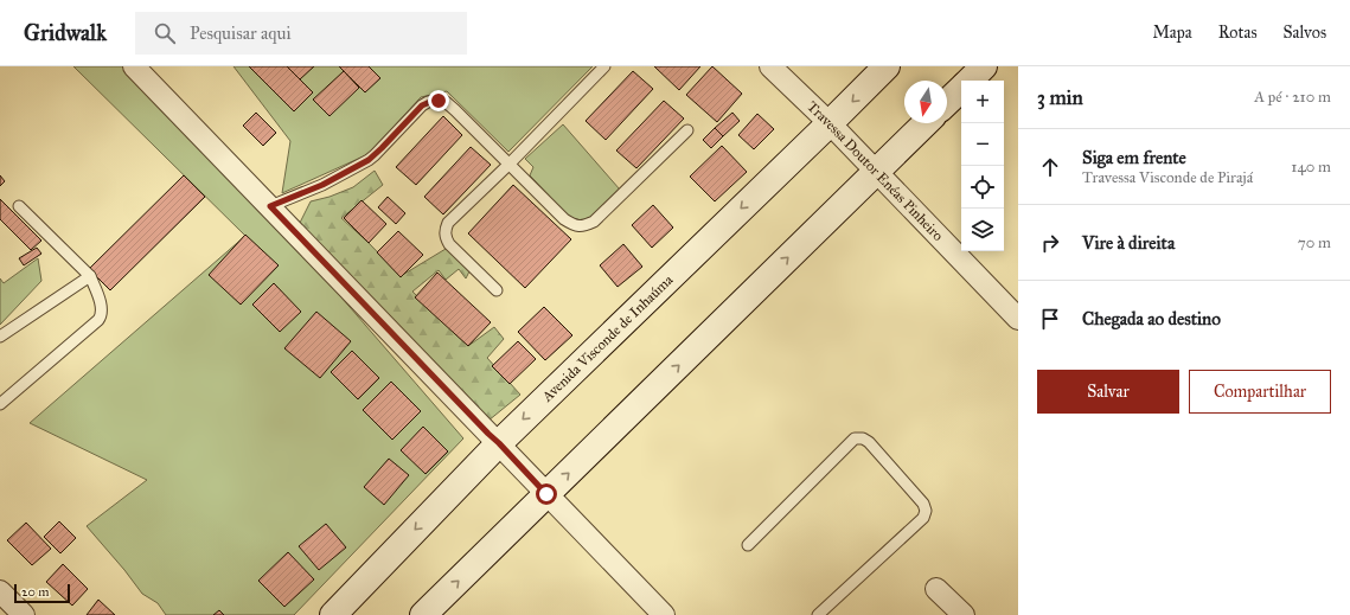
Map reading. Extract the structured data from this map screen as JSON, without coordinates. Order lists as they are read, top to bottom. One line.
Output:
{"streets":{"street":["Travessa Doutor Enéas Pinheiro","Avenida Visconde de Inhaúma"]},"crossings":[["Travessa Doutor Enéas Pinheiro","Avenida Visconde de Inhaúma"]],"scale_bar":"20 m","north":"bottom","page":{"header":"Gridwalk","search":"Pesquisar aqui","nav":["Mapa","Rotas","Salvos"],"heading":["3 min","A pé · 210 m"],"map_buttons":["+","−"],"list":[["Siga em frente","Travessa Visconde de Pirajá","140 m"],["Vire à direita","70 m"],"Chegada ao destino"],"buttons":["Salvar","Compartilhar"],"scale":"20 m"}}
